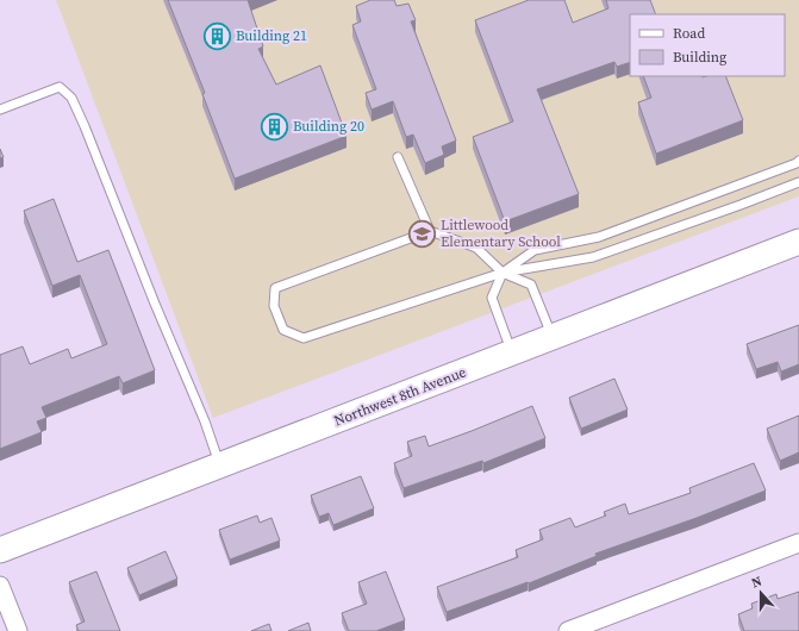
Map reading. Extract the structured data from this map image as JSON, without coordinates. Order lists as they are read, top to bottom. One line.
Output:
{"streets":{"street":["Northwest 8th Avenue"]},"places":{"building":["Building 21","Building 20"],"school or university":["Littlewood Elementary School"]},"legend":["Road","Building"],"north":"top"}
